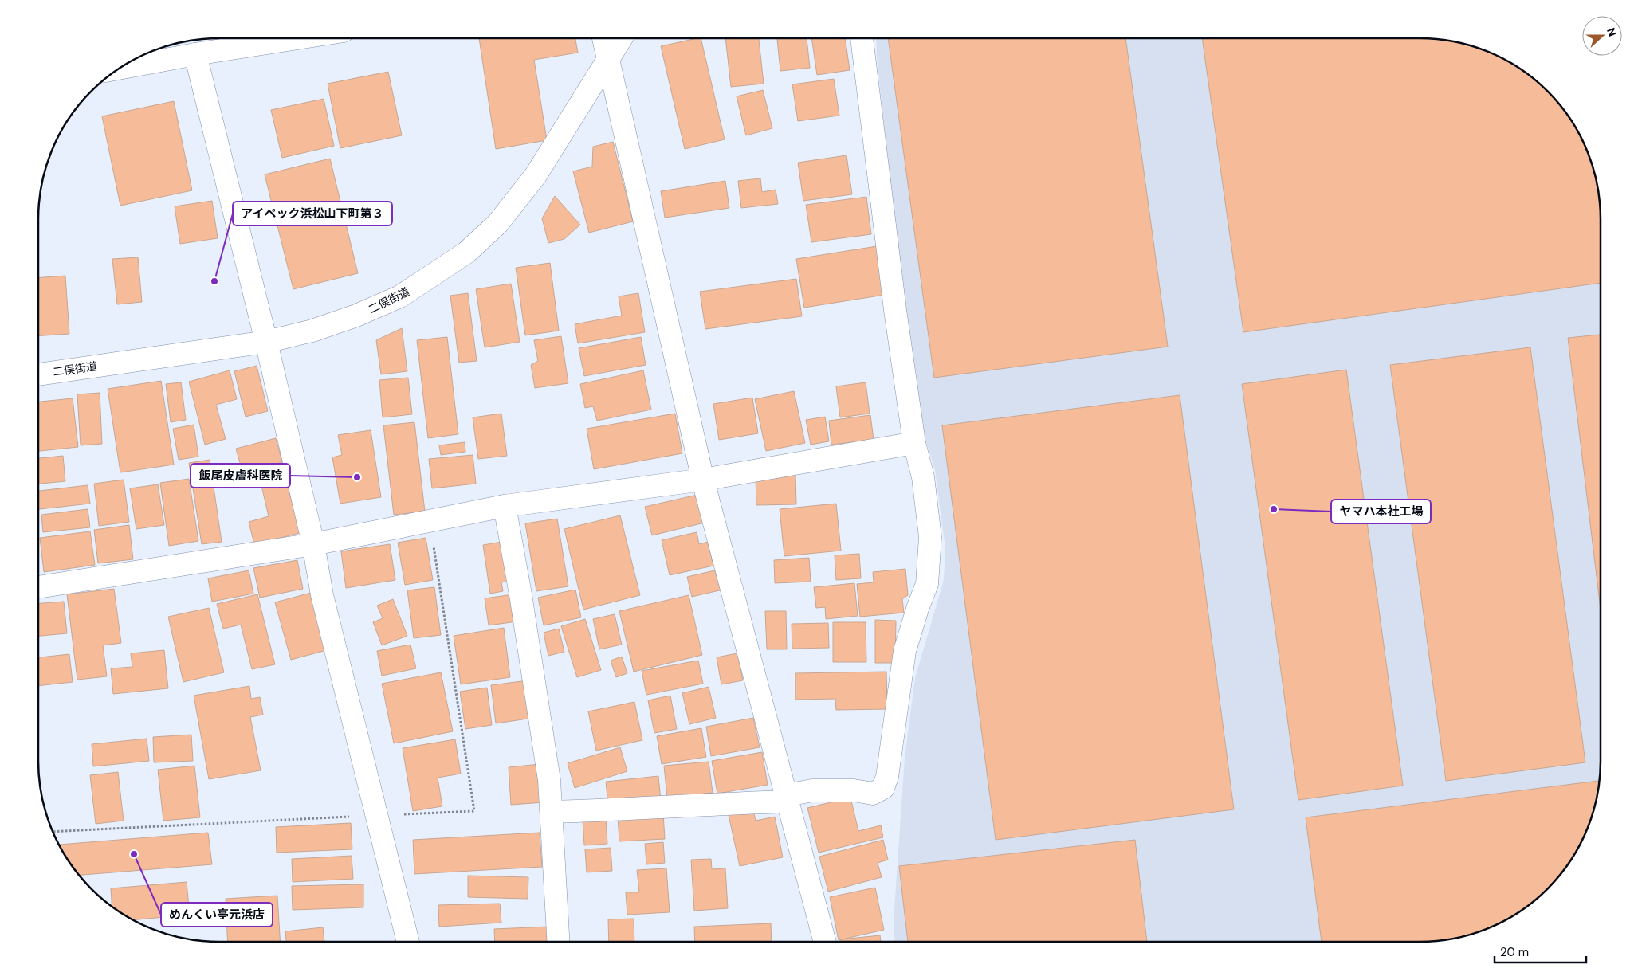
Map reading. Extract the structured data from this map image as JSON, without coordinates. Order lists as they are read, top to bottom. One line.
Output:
{"streets":{"street":["二俣街道"]},"places":["アイペック浜松山下町第３","飯尾皮膚科医院","ヤマハ本社工場","めんくい亭元浜店"],"scale_bar":"20 m","north":"right"}
